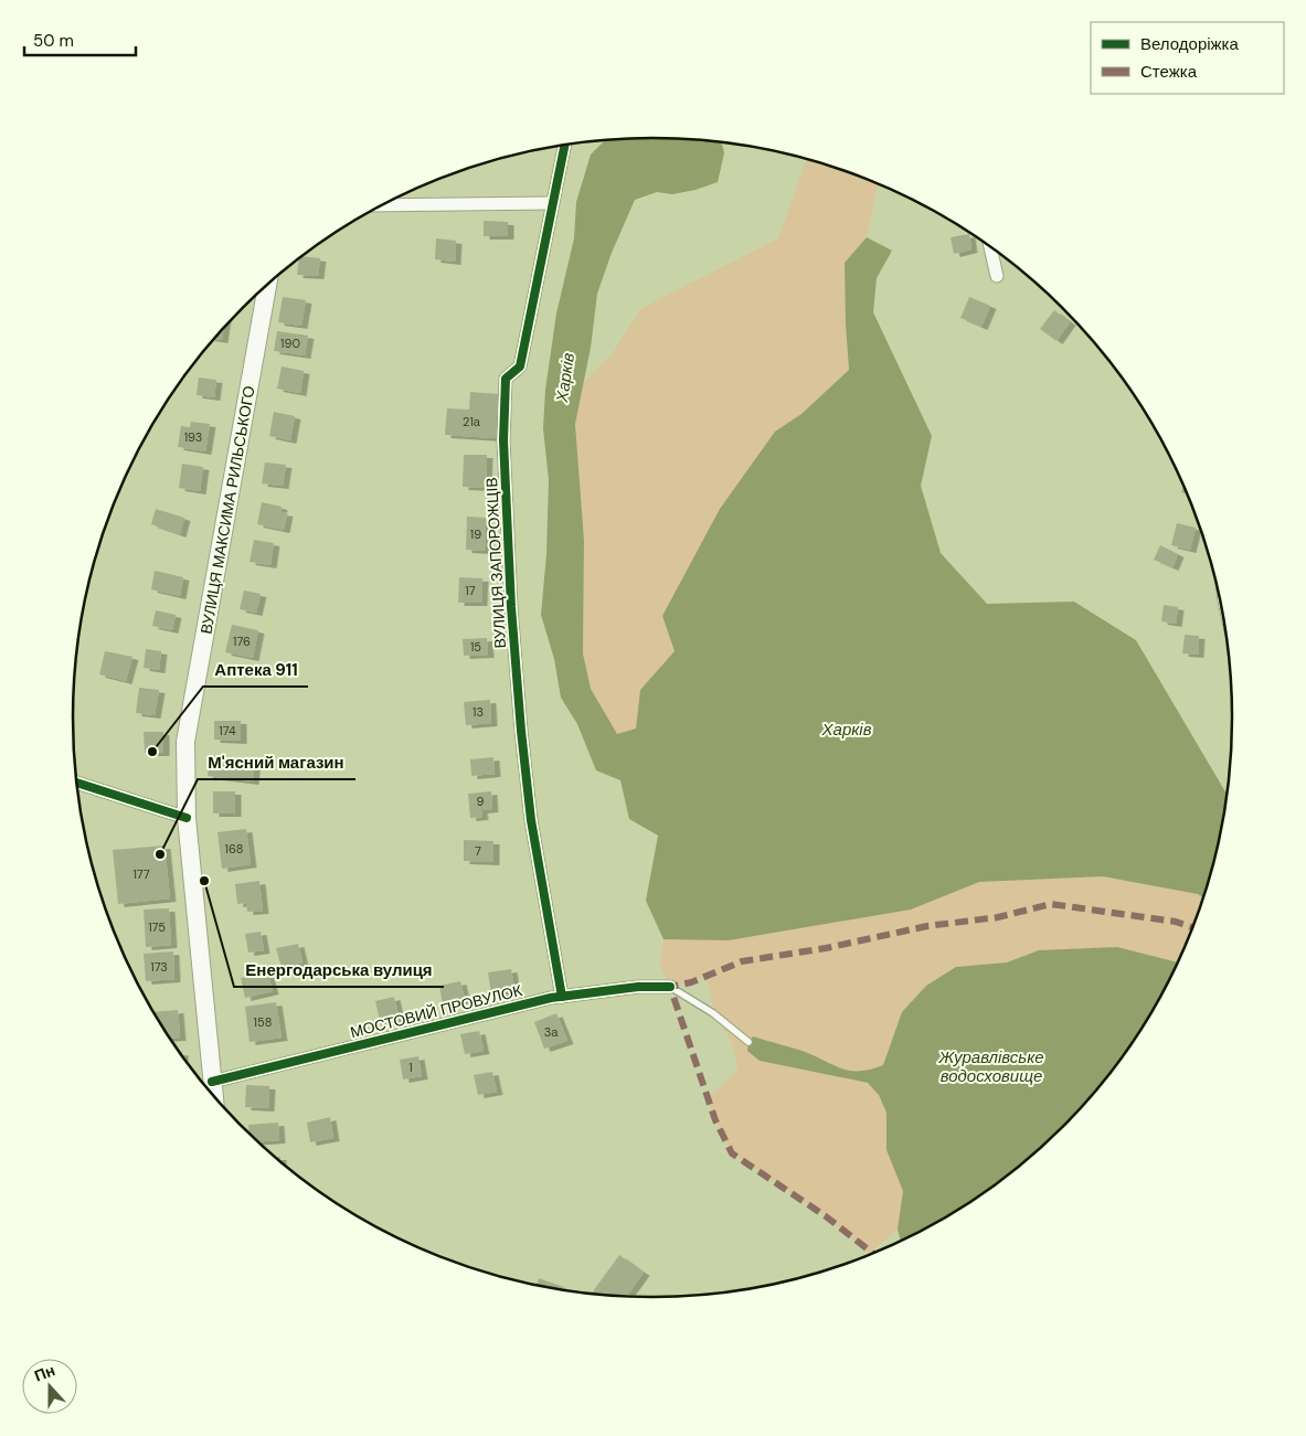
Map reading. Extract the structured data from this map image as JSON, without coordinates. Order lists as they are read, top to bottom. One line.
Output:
{"streets":{"main road":["ВУЛИЦЯ МАКСИМА РИЛЬСЬКОГО"],"street":["ВУЛИЦЯ ЗАПОРОЖЦІВ","МОСТОВИЙ ПРОВУЛОК"]},"crossings":[["ВУЛИЦЯ МАКСИМА РИЛЬСЬКОГО","МОСТОВИЙ ПРОВУЛОК"],["ВУЛИЦЯ ЗАПОРОЖЦІВ","МОСТОВИЙ ПРОВУЛОК"]],"water":["Харків","Журавлівське водосховище"],"places":["Аптека 911","М'ясний магазин","Енергодарська вулиця"],"house_numbers":["190","21а","193","19","17","176","15","13","174","9","168","7","177","175","173","158","3а","1"],"legend":["Велодоріжка","Стежка"],"scale_bar":"50 m","north":"top"}
